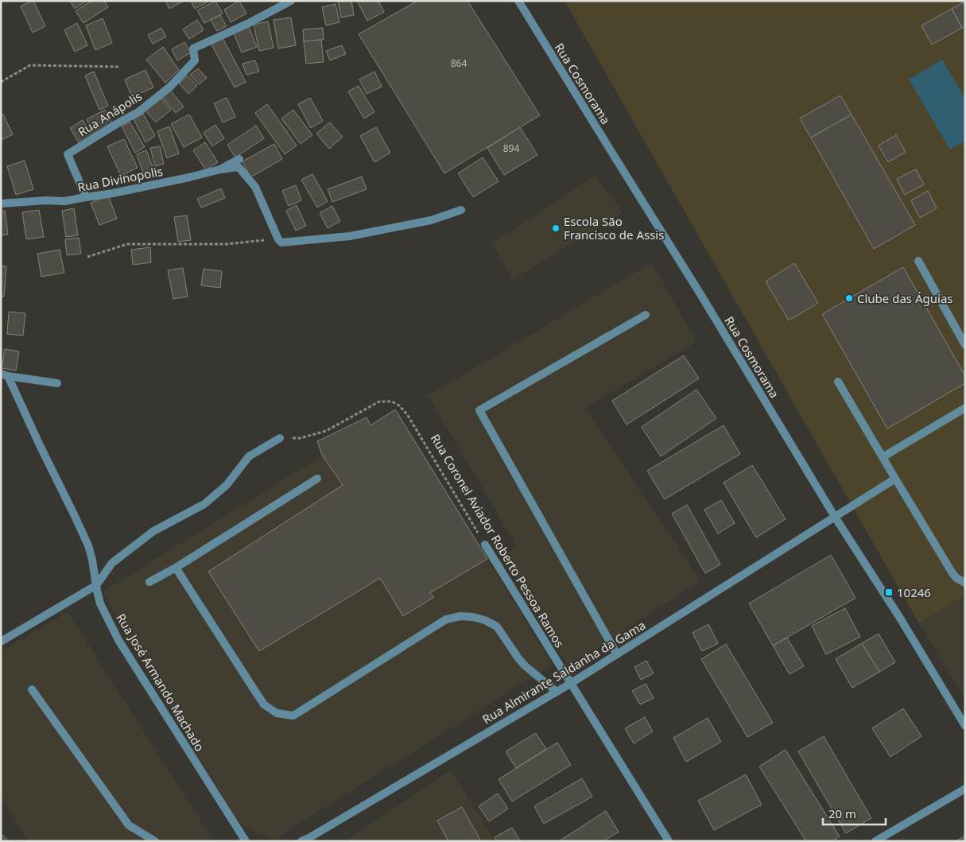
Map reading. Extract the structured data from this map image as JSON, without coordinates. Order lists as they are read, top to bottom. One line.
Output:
{"streets":{"street":["Rua Cosmorama","Rua Anápolis","Rua Divinopolis","Rua Coronel Aviador Roberto Pessoa Ramos","Rua Almirante Saldanha da Gama","Rua José Armando Machado"]},"crossings":[["Rua Cosmorama","Rua Almirante Saldanha da Gama"],["Rua Anápolis","Rua Divinopolis"],["Rua Coronel Aviador Roberto Pessoa Ramos","Rua Almirante Saldanha da Gama"]],"places":{"other":["Escola São Francisco de Assis","Clube das Águias"],"transit":["10246"]},"house_numbers":["864","894"],"scale_bar":"20 m"}
